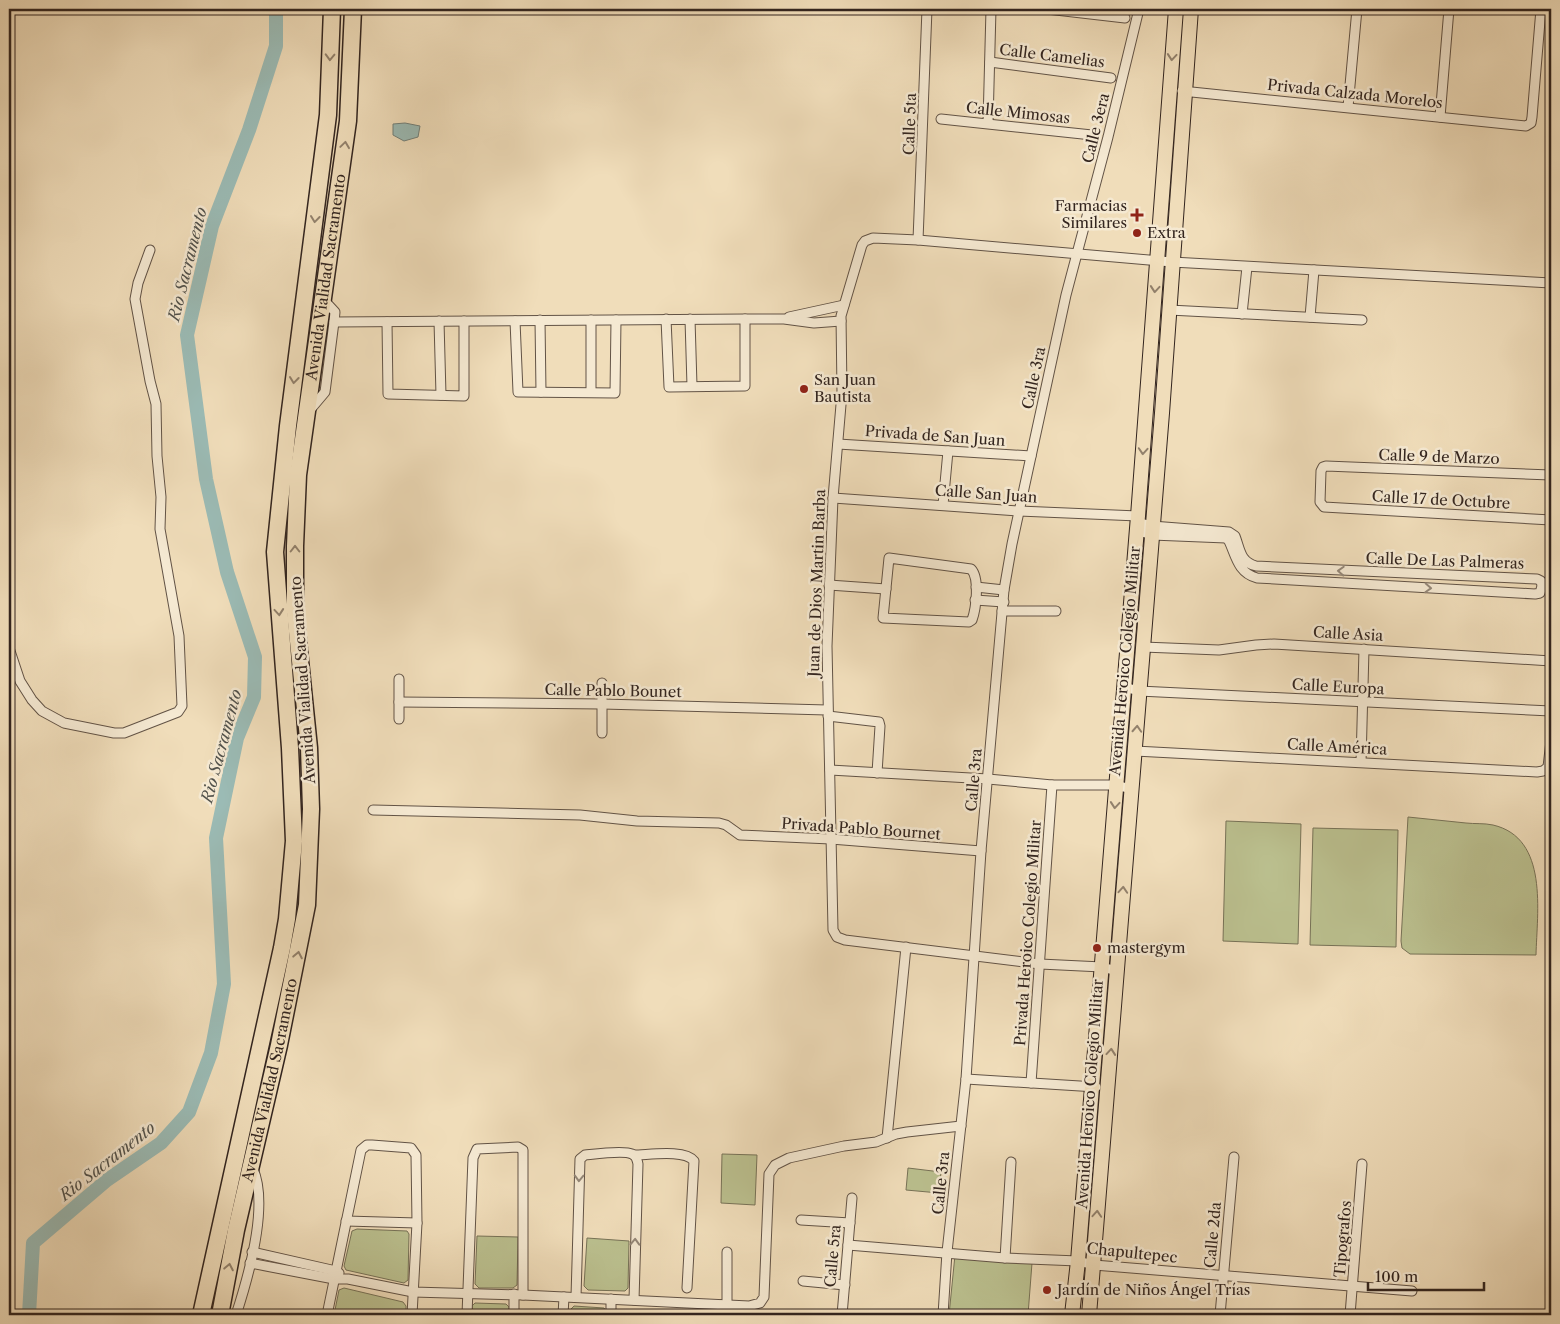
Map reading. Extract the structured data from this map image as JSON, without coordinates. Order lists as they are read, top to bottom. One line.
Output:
{"streets":{"highway":["Avenida Vialidad Sacramento"],"main road":["Avenida Heroico Colegio Militar"],"street":["Calle Camelias","Privada Calzada Morelos","Calle Mimosas","Calle 5ta","Calle 3era","Calle 3ra","Privada de San Juan","Calle 9 de Marzo","Calle San Juan","Calle 17 de Octubre","Calle De Las Palmeras","Juan de Dios Martin Barba","Calle Asia","Calle Europa","Calle Pablo Bounet","Calle América","Privada Pablo Bournet","Privada Heroico Colegio Militar","Calle 2da","Tipografos","Chapultepec","Calle 5ra"]},"crossings":[["Privada Calzada Morelos","Avenida Heroico Colegio Militar"],["Calle 5ta","Juan de Dios Martin Barba"],["Calle 3era","Calle 3ra"],["Calle 3ra","Privada de San Juan"],["Calle 3ra","Calle San Juan"],["Calle 3ra","Privada Pablo Bournet"],["Calle 3ra","Chapultepec"],["Privada de San Juan","Juan de Dios Martin Barba"],["Calle 9 de Marzo","Calle 17 de Octubre"],["Calle San Juan","Juan de Dios Martin Barba"],["Calle San Juan","Avenida Heroico Colegio Militar"],["Juan de Dios Martin Barba","Calle Pablo Bounet"],["Juan de Dios Martin Barba","Privada Pablo Bournet"],["Calle Asia","Avenida Heroico Colegio Militar"],["Avenida Heroico Colegio Militar","Calle Europa"],["Avenida Heroico Colegio Militar","Calle América"],["Avenida Heroico Colegio Militar","Chapultepec"],["Calle 2da","Chapultepec"],["Tipografos","Chapultepec"],["Chapultepec","Calle 5ra"]],"water":["Rio Sacramento"],"places":{"health":["Farmacias Similares"],"other":["Extra","San Juan Bautista","mastergym","Jardín de Niños Ángel Trías"]},"scale_bar":"100 m"}
